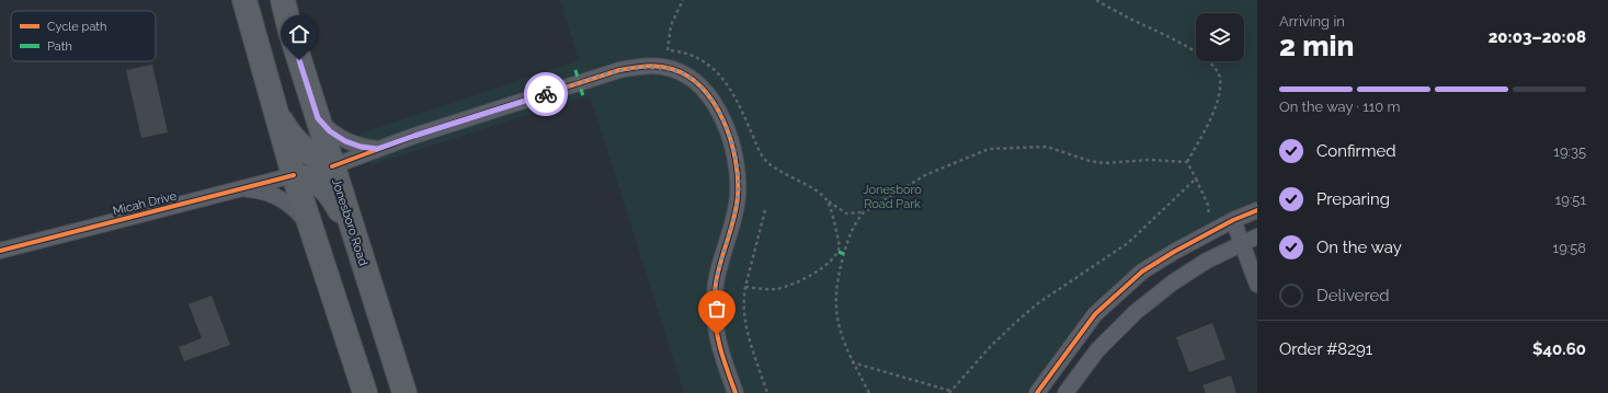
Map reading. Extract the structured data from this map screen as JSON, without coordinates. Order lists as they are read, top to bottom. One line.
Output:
{"streets":{"main road":["Jonesboro Road"],"street":["Micah Drive"]},"parks":["Jonesboro Road Park"],"legend":["Cycle path","Path"],"page":{"heading":["2 min","Arriving in","20:03–20:08"],"panel":["Order #8291","$40.60"],"bar":"On the way · 110 m","list":[["Confirmed","19:35"],["Preparing","19:51"],["On the way","19:58"],"Delivered"]}}
